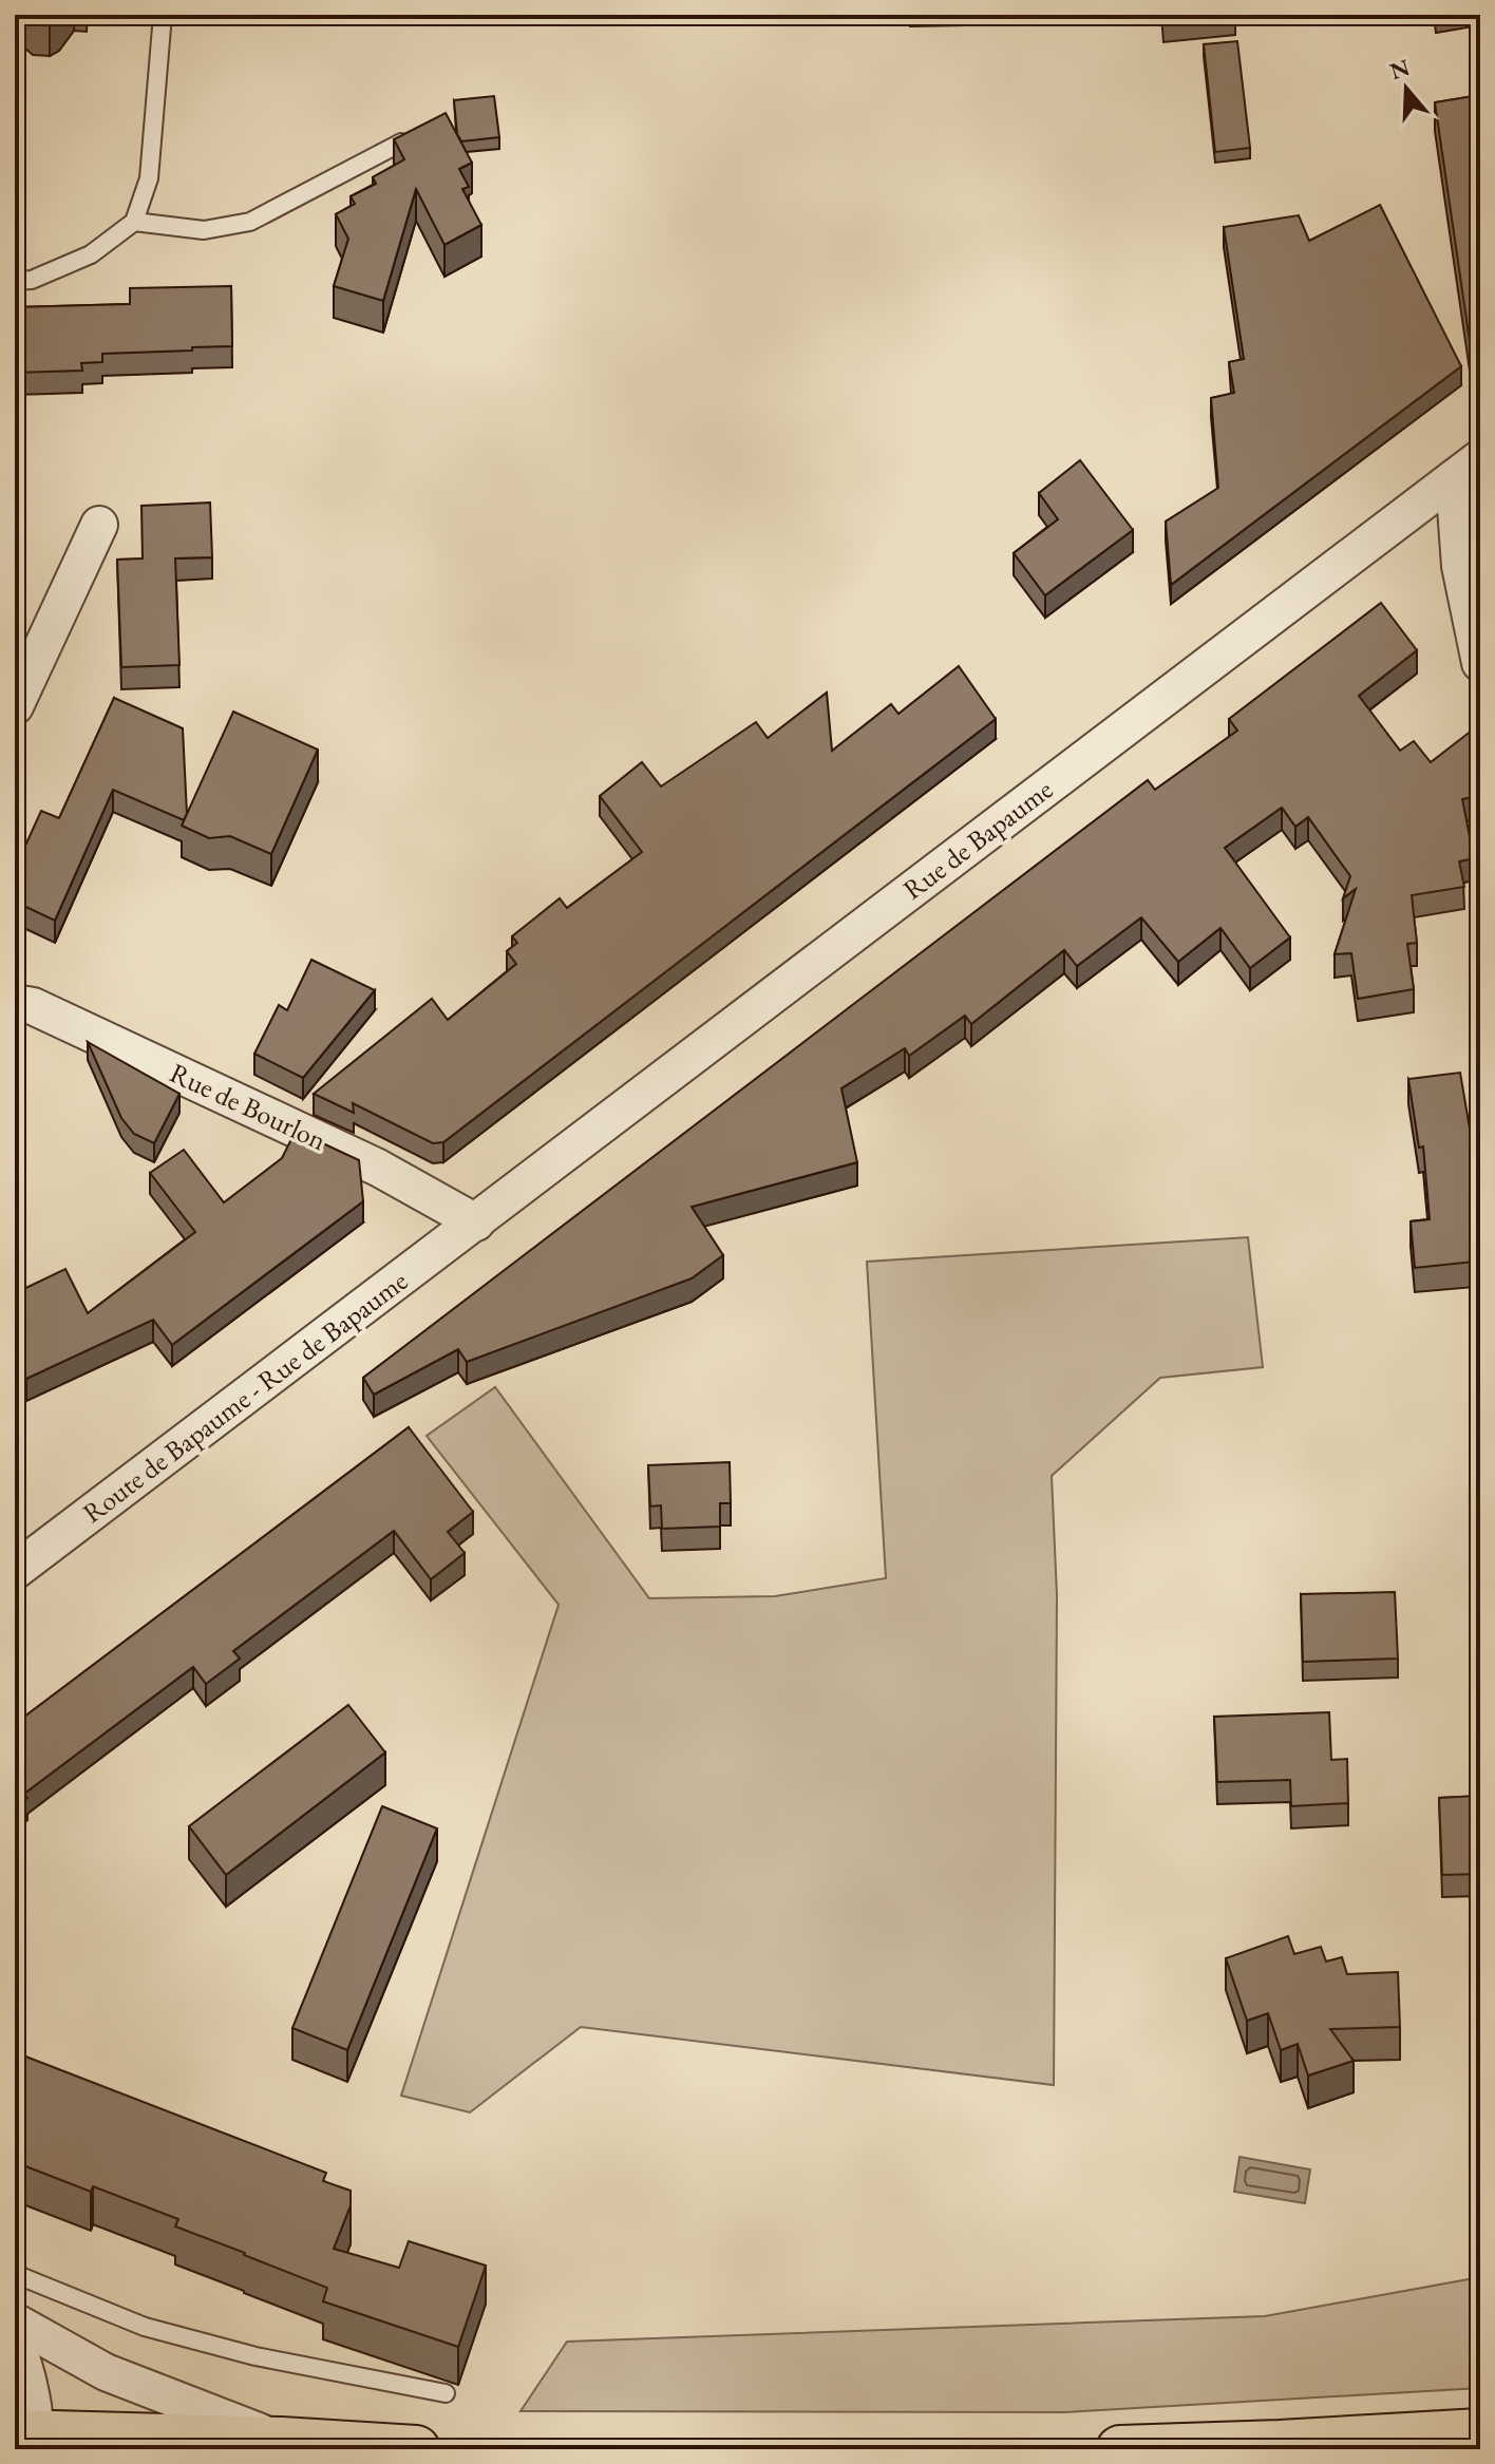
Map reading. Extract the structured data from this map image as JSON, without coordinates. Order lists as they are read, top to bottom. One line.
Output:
{"streets":{"street":["Rue de Bapaume","Rue de Bourlon","Route de Bapaume - Rue de Bapaume"]},"crossings":[["Rue de Bapaume","Rue de Bourlon"],["Rue de Bapaume","Route de Bapaume - Rue de Bapaume"],["Rue de Bourlon","Route de Bapaume - Rue de Bapaume"]],"north":"top"}
